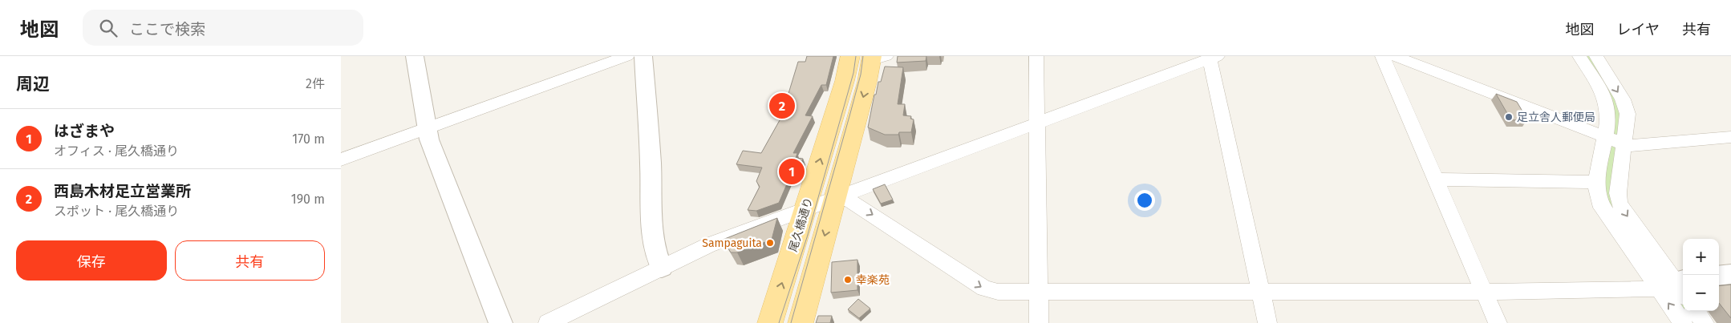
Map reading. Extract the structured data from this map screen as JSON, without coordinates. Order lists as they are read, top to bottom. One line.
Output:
{"streets":{"main road":["尾久橋通り"]},"places":["足立舎人郵便局","Sampaguita","幸楽苑"],"page":{"header":"地図","search":"ここで検索","nav":["地図","レイヤ","共有"],"heading":["周辺","2件"],"pins":["2","1"],"list":[{"mark":"1","name":"はざまや","note":"オフィス · 尾久橋通り","value":"170 m"},{"mark":"2","name":"西島木材足立営業所","note":"スポット · 尾久橋通り","value":"190 m"}],"buttons":["保存","共有"],"map_buttons":["+","−"]}}
